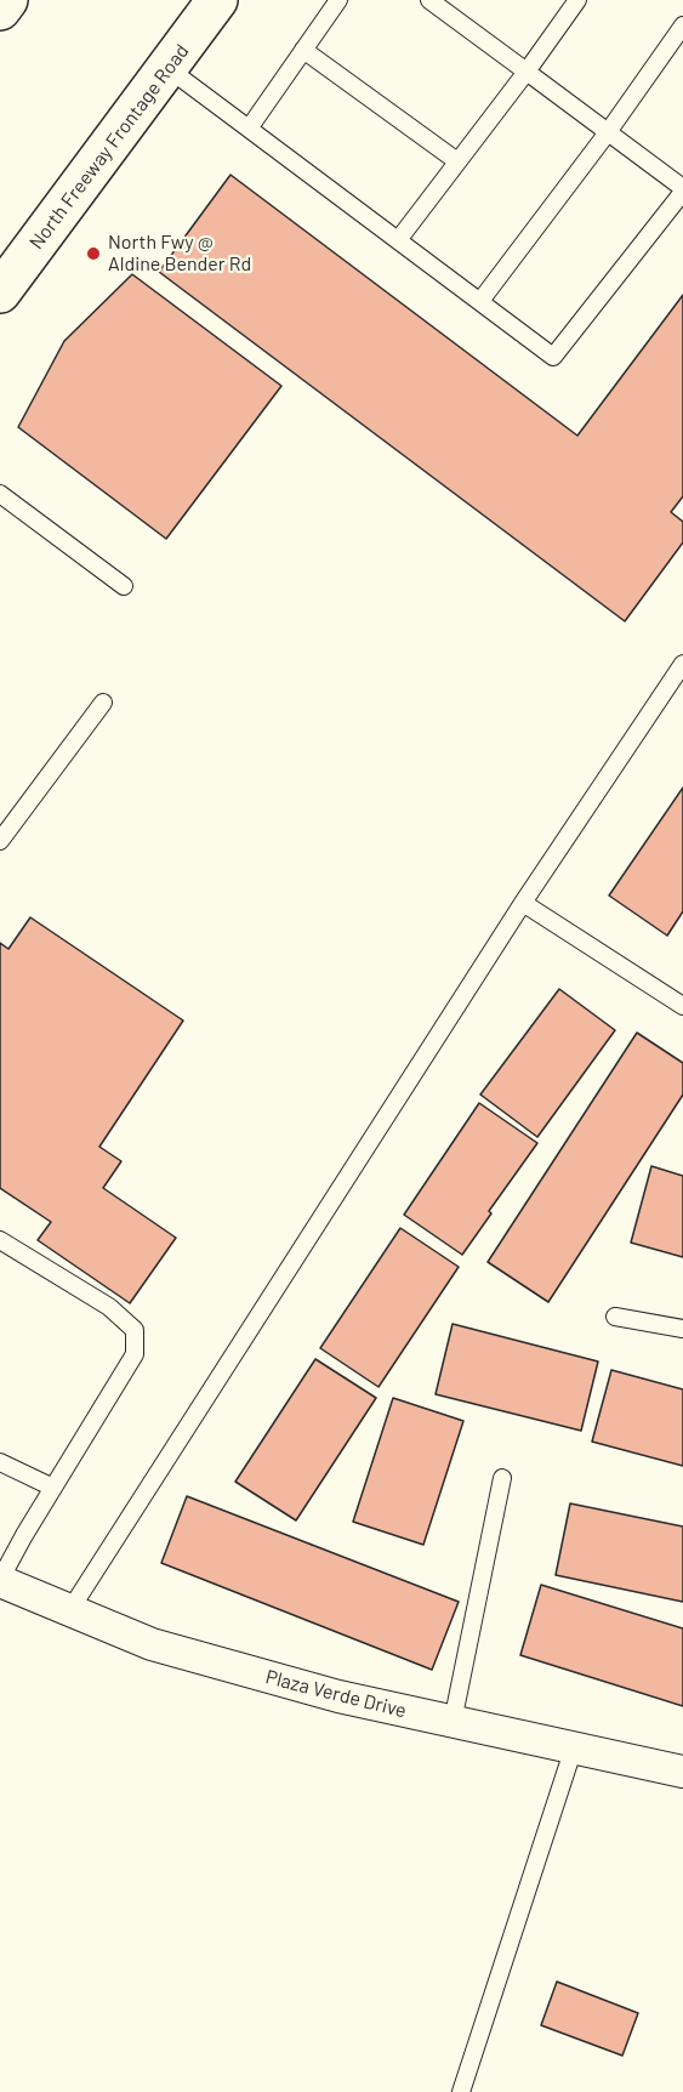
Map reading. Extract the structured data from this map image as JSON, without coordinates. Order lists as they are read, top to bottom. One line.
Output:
{"streets":{"main road":["North Freeway Frontage Road"],"street":["Plaza Verde Drive"]},"places":["North Fwy @ Aldine Bender Rd"]}
